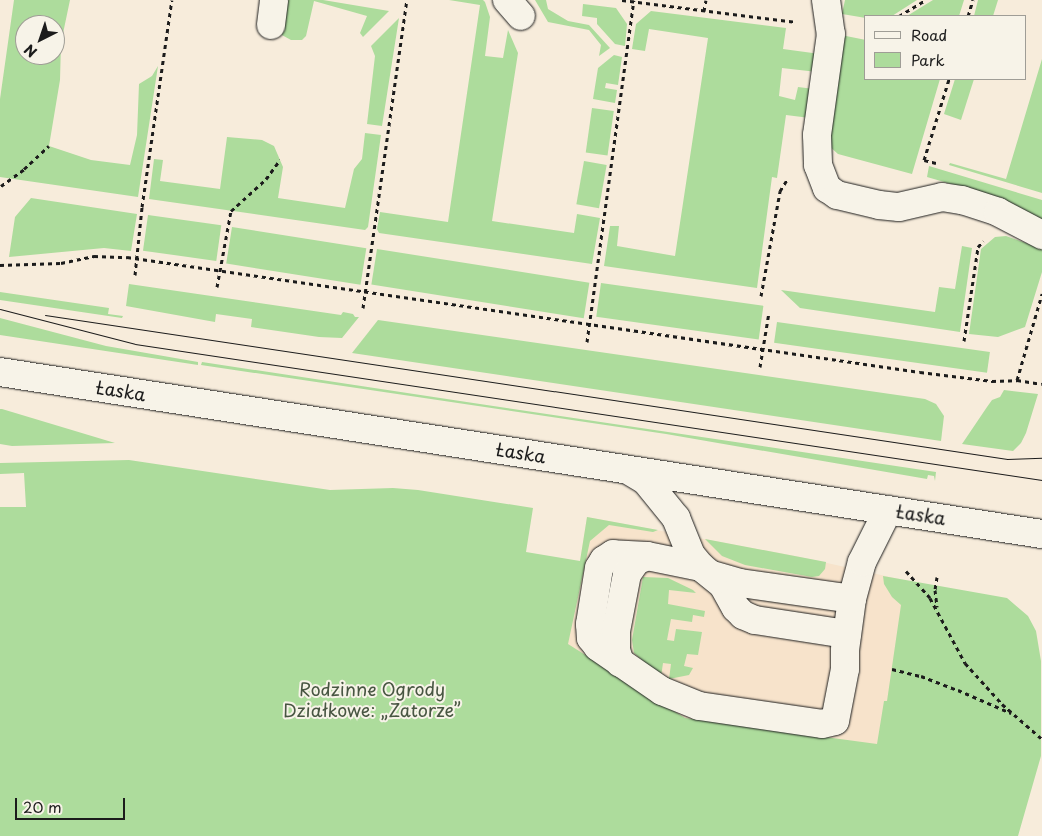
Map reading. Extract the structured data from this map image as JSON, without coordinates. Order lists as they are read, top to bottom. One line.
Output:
{"streets":{"main road":["Łaska"]},"parks":["Rodzinne Ogrody Działkowe: „Zatorze”"],"legend":["Road","Park"],"scale_bar":"20 m","north":"bottom left"}
